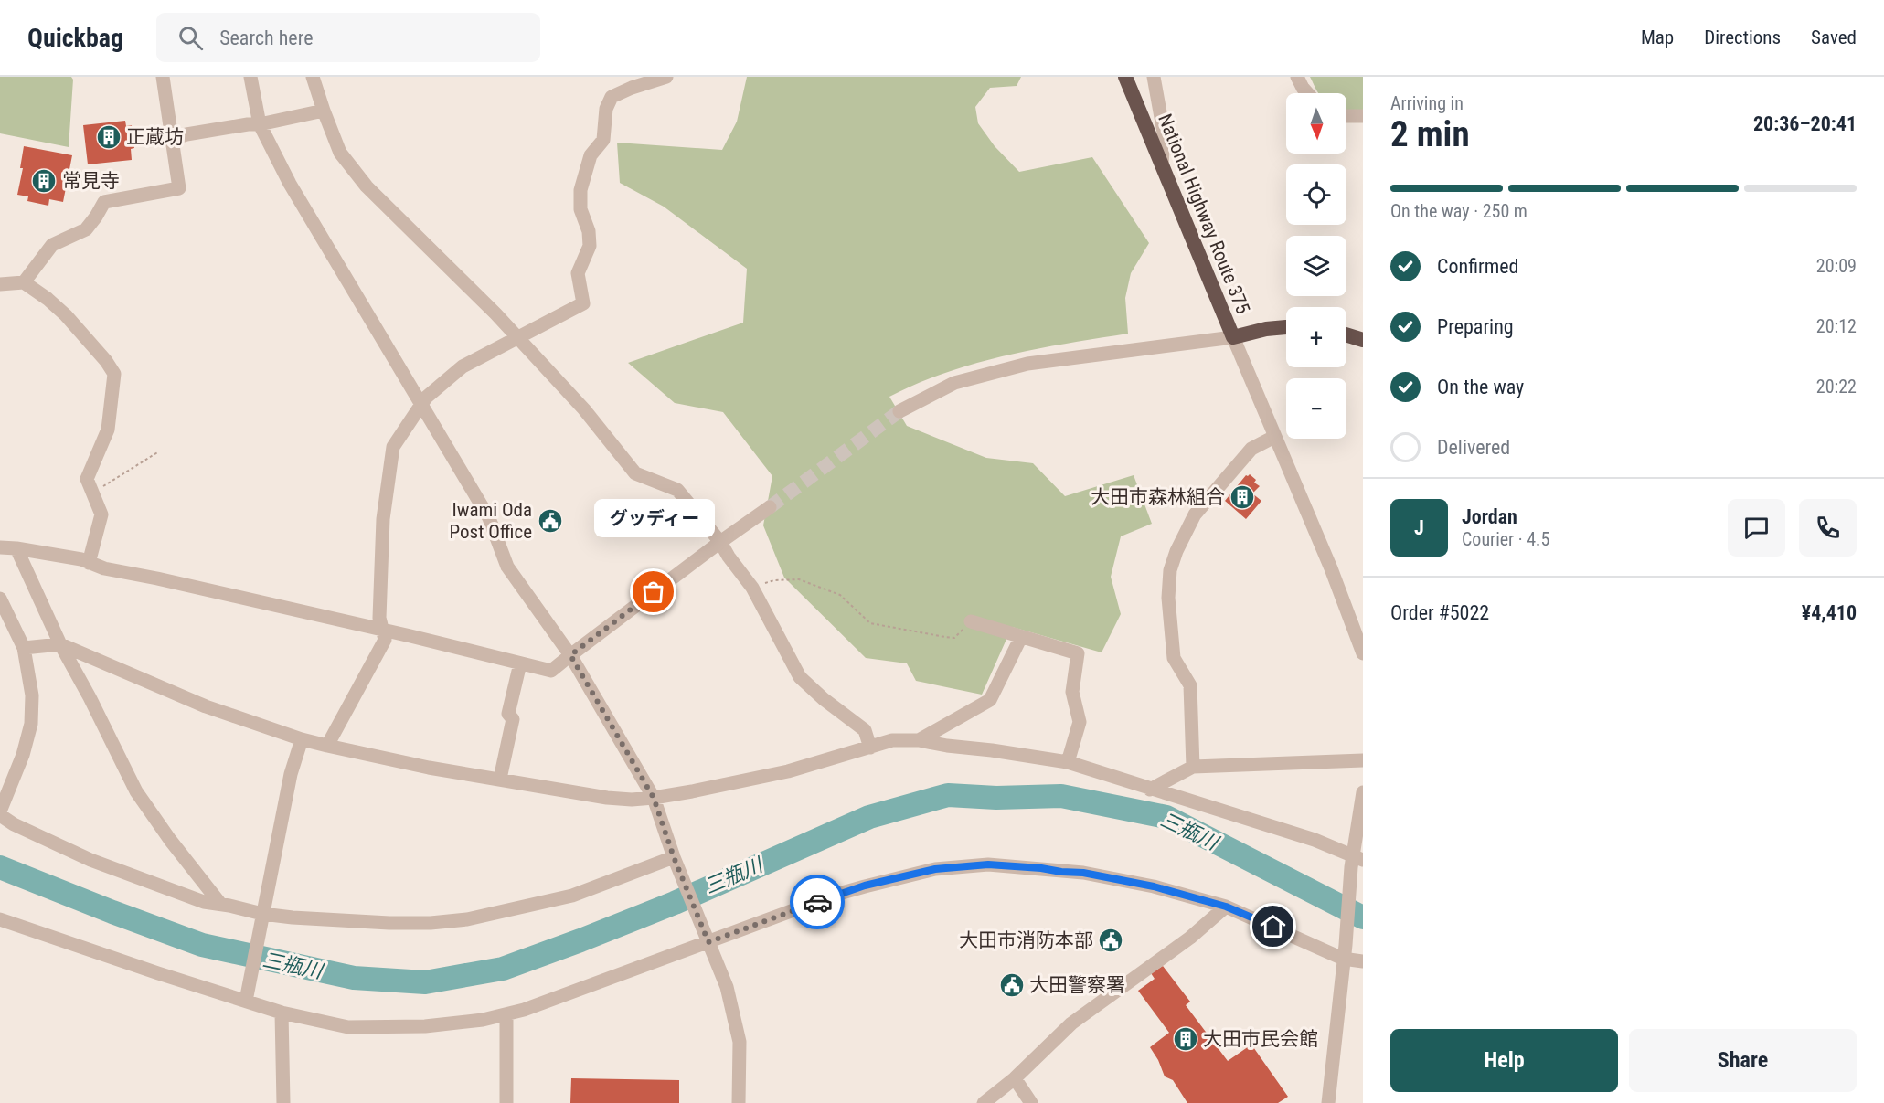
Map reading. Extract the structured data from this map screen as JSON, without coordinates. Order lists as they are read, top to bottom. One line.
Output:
{"streets":{"highway":["National Highway Route 375"]},"water":["三瓶川"],"places":{"building":["正蔵坊","常見寺","大田市森林組合","大田市民会館"],"public building":["Iwami Oda Post Office","大田市消防本部","大田警察署"],"other":["グッディー"]},"north":"bottom","page":{"header":"Quickbag","search":"Search here","nav":["Map","Directions","Saved"],"heading":["2 min","Arriving in","20:36–20:41"],"panel":["Jordan","Courier · 4.5","Order #5022","¥4,410"],"map_buttons":["+","−"],"bar":"On the way · 250 m","list":[["Confirmed","20:09"],["Preparing","20:12"],["On the way","20:22"],"Delivered"],"bubble":"グッディー","round":"J","buttons":["Help","Share"]}}
